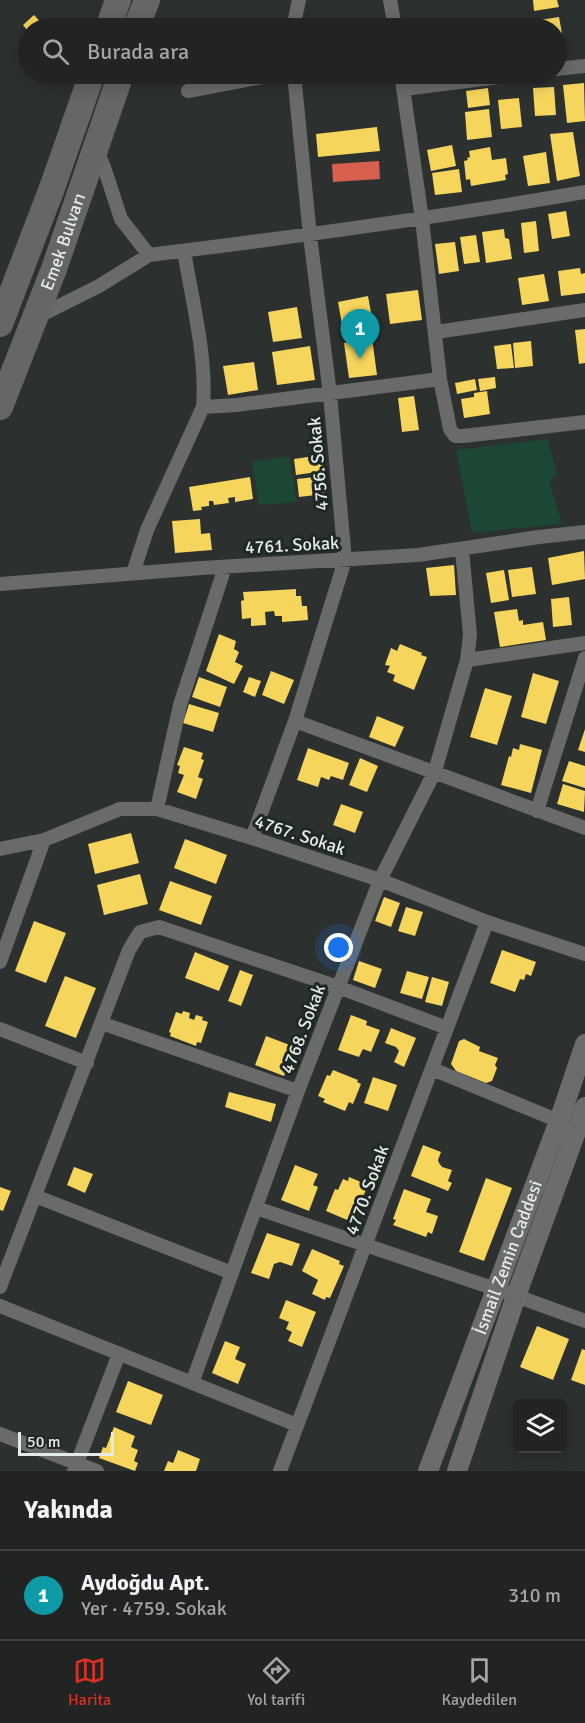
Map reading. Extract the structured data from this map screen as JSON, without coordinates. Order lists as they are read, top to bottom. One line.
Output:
{"streets":{"highway":["Emek Bulvarı"],"main road":["İsmail Zemin Caddesi"],"street":["4756. Sokak","4761. Sokak","4767. Sokak","4768. Sokak","4770. Sokak"]},"crossings":[["4756. Sokak","4761. Sokak"],["4756. Sokak","4767. Sokak"],["4761. Sokak","4768. Sokak"],["4767. Sokak","4768. Sokak"],["4767. Sokak","4770. Sokak"]],"scale_bar":"50 m","page":{"search":"Burada ara","pins":"1","scale":"50 m","heading":"Yakında","list":[{"mark":"1","name":"Aydoğdu Apt.","note":"Yer · 4759. Sokak","value":"310 m"}],"nav":["Harita","Yol tarifi","Kaydedilen"]}}
